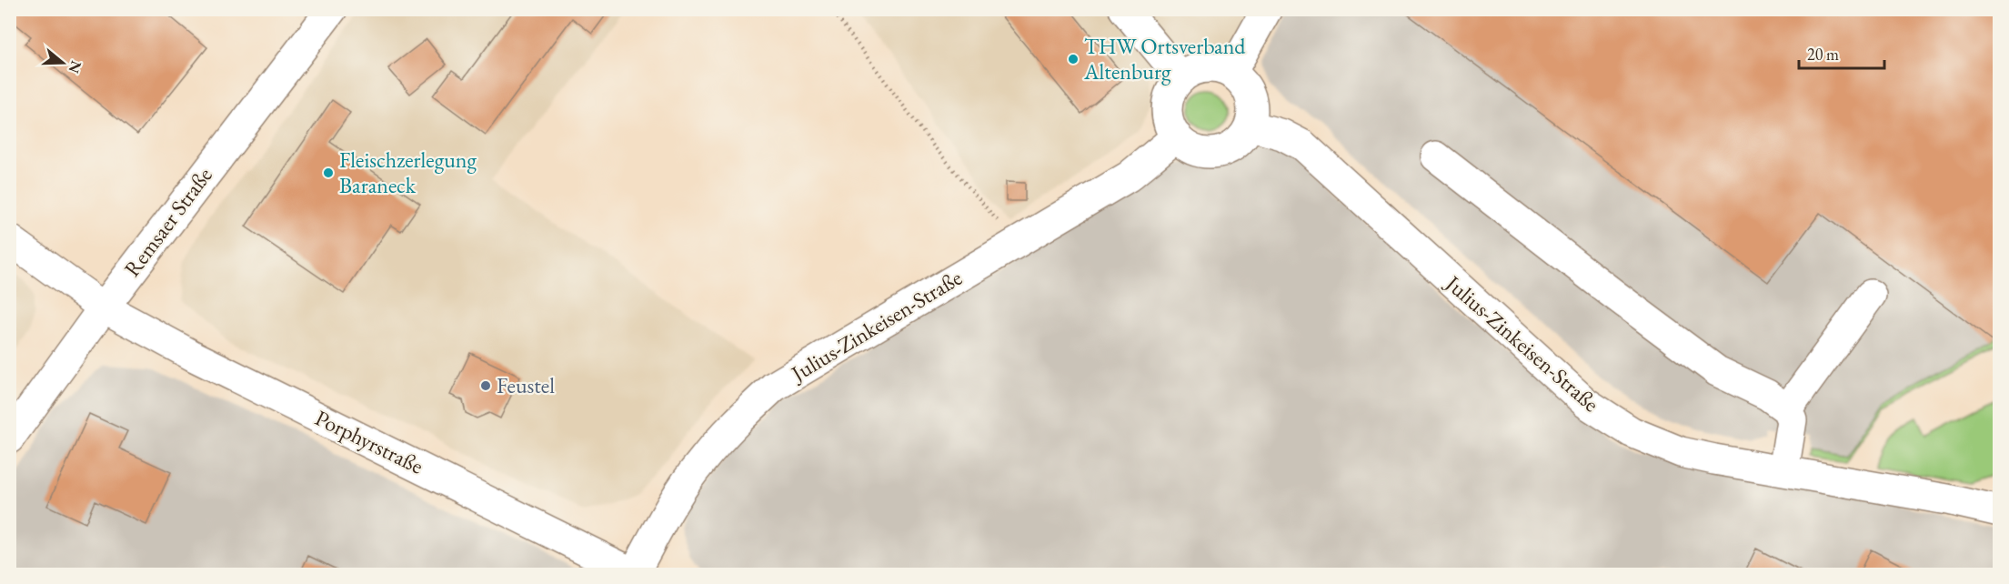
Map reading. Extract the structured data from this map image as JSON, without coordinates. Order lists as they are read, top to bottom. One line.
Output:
{"streets":{"street":["Remsaer Straße","Julius-Zinkeisen-Straße","Porphyrstraße"]},"crossings":[["Remsaer Straße","Porphyrstraße"],["Julius-Zinkeisen-Straße","Porphyrstraße"]],"places":["THW Ortsverband Altenburg","Fleischzerlegung Baraneck","Feustel"],"scale_bar":"20 m","north":"right"}
